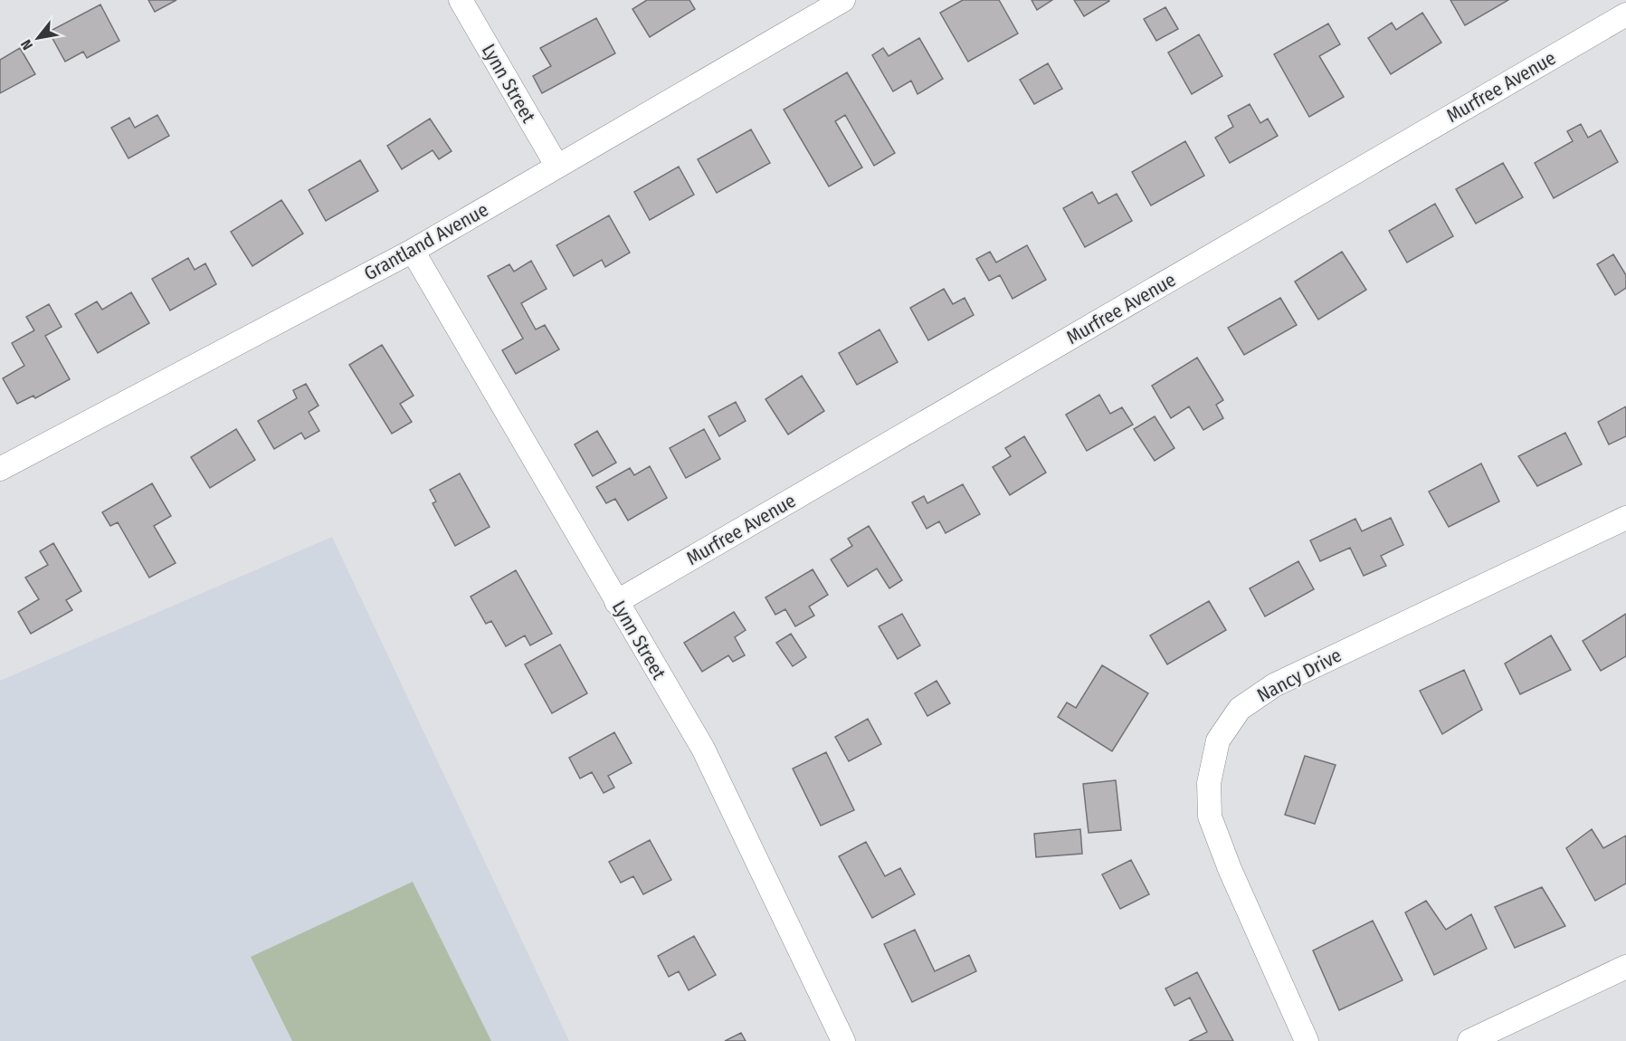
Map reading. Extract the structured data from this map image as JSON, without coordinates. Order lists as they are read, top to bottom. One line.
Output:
{"streets":{"street":["Lynn Street","Murfree Avenue","Grantland Avenue","Nancy Drive"]},"crossings":[["Lynn Street","Murfree Avenue"],["Lynn Street","Grantland Avenue"]],"north":"bottom left"}
